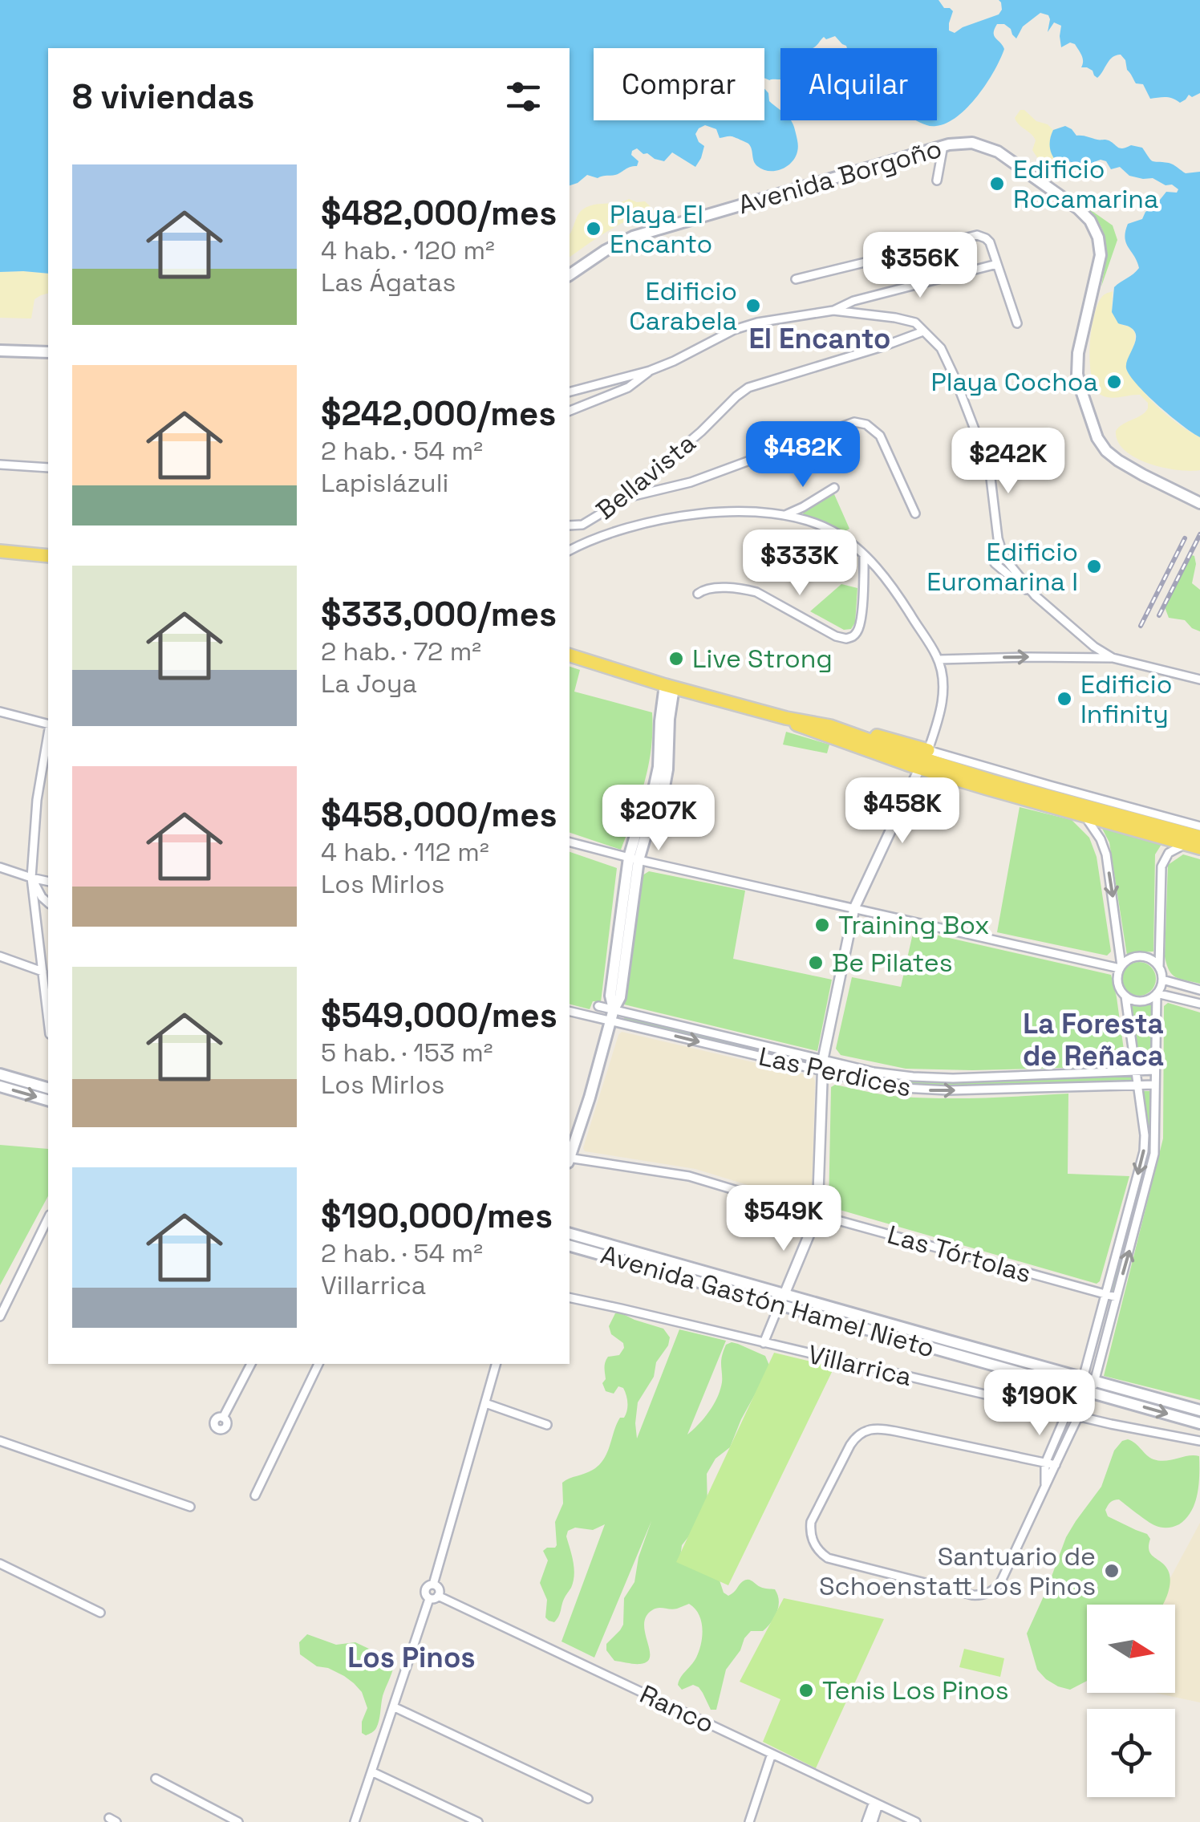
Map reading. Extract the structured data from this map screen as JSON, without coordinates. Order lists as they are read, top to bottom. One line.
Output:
{"streets":{"main road":["Avenida Borgoño","Avenida Gastón Hamel Nieto"],"street":["Bellavista","Las Perdices","Las Tórtolas","Villarrica","Ranco"]},"districts":["El Encanto","La Foresta de Reñaca","Los Pinos"],"places":["Edificio Rocamarina","Playa El Encanto","Edificio Carabela","Playa Cochoa","Edificio Euromarina I","Live Strong","Edificio Infinity","Training Box","Be Pilates","Santuario de Schoenstatt Los Pinos","Tenis Los Pinos"],"north":"right","page":{"chip":["Comprar","Alquilar"],"heading":"8 viviendas","list":[{"name":"$482,000/mes","note":"4 hab. · 120 m² · Las Ágatas"},{"name":"$242,000/mes","note":"2 hab. · 54 m² · Lapislázuli"},{"name":"$333,000/mes","note":"2 hab. · 72 m² · La Joya"},{"name":"$458,000/mes","note":"4 hab. · 112 m² · Los Mirlos"},{"name":"$549,000/mes","note":"5 hab. · 153 m² · Los Mirlos"},{"name":"$190,000/mes","note":"2 hab. · 54 m² · Villarrica"}],"price":["$356K","$482K","$242K","$333K","$458K","$207K","$549K","$190K"]}}
